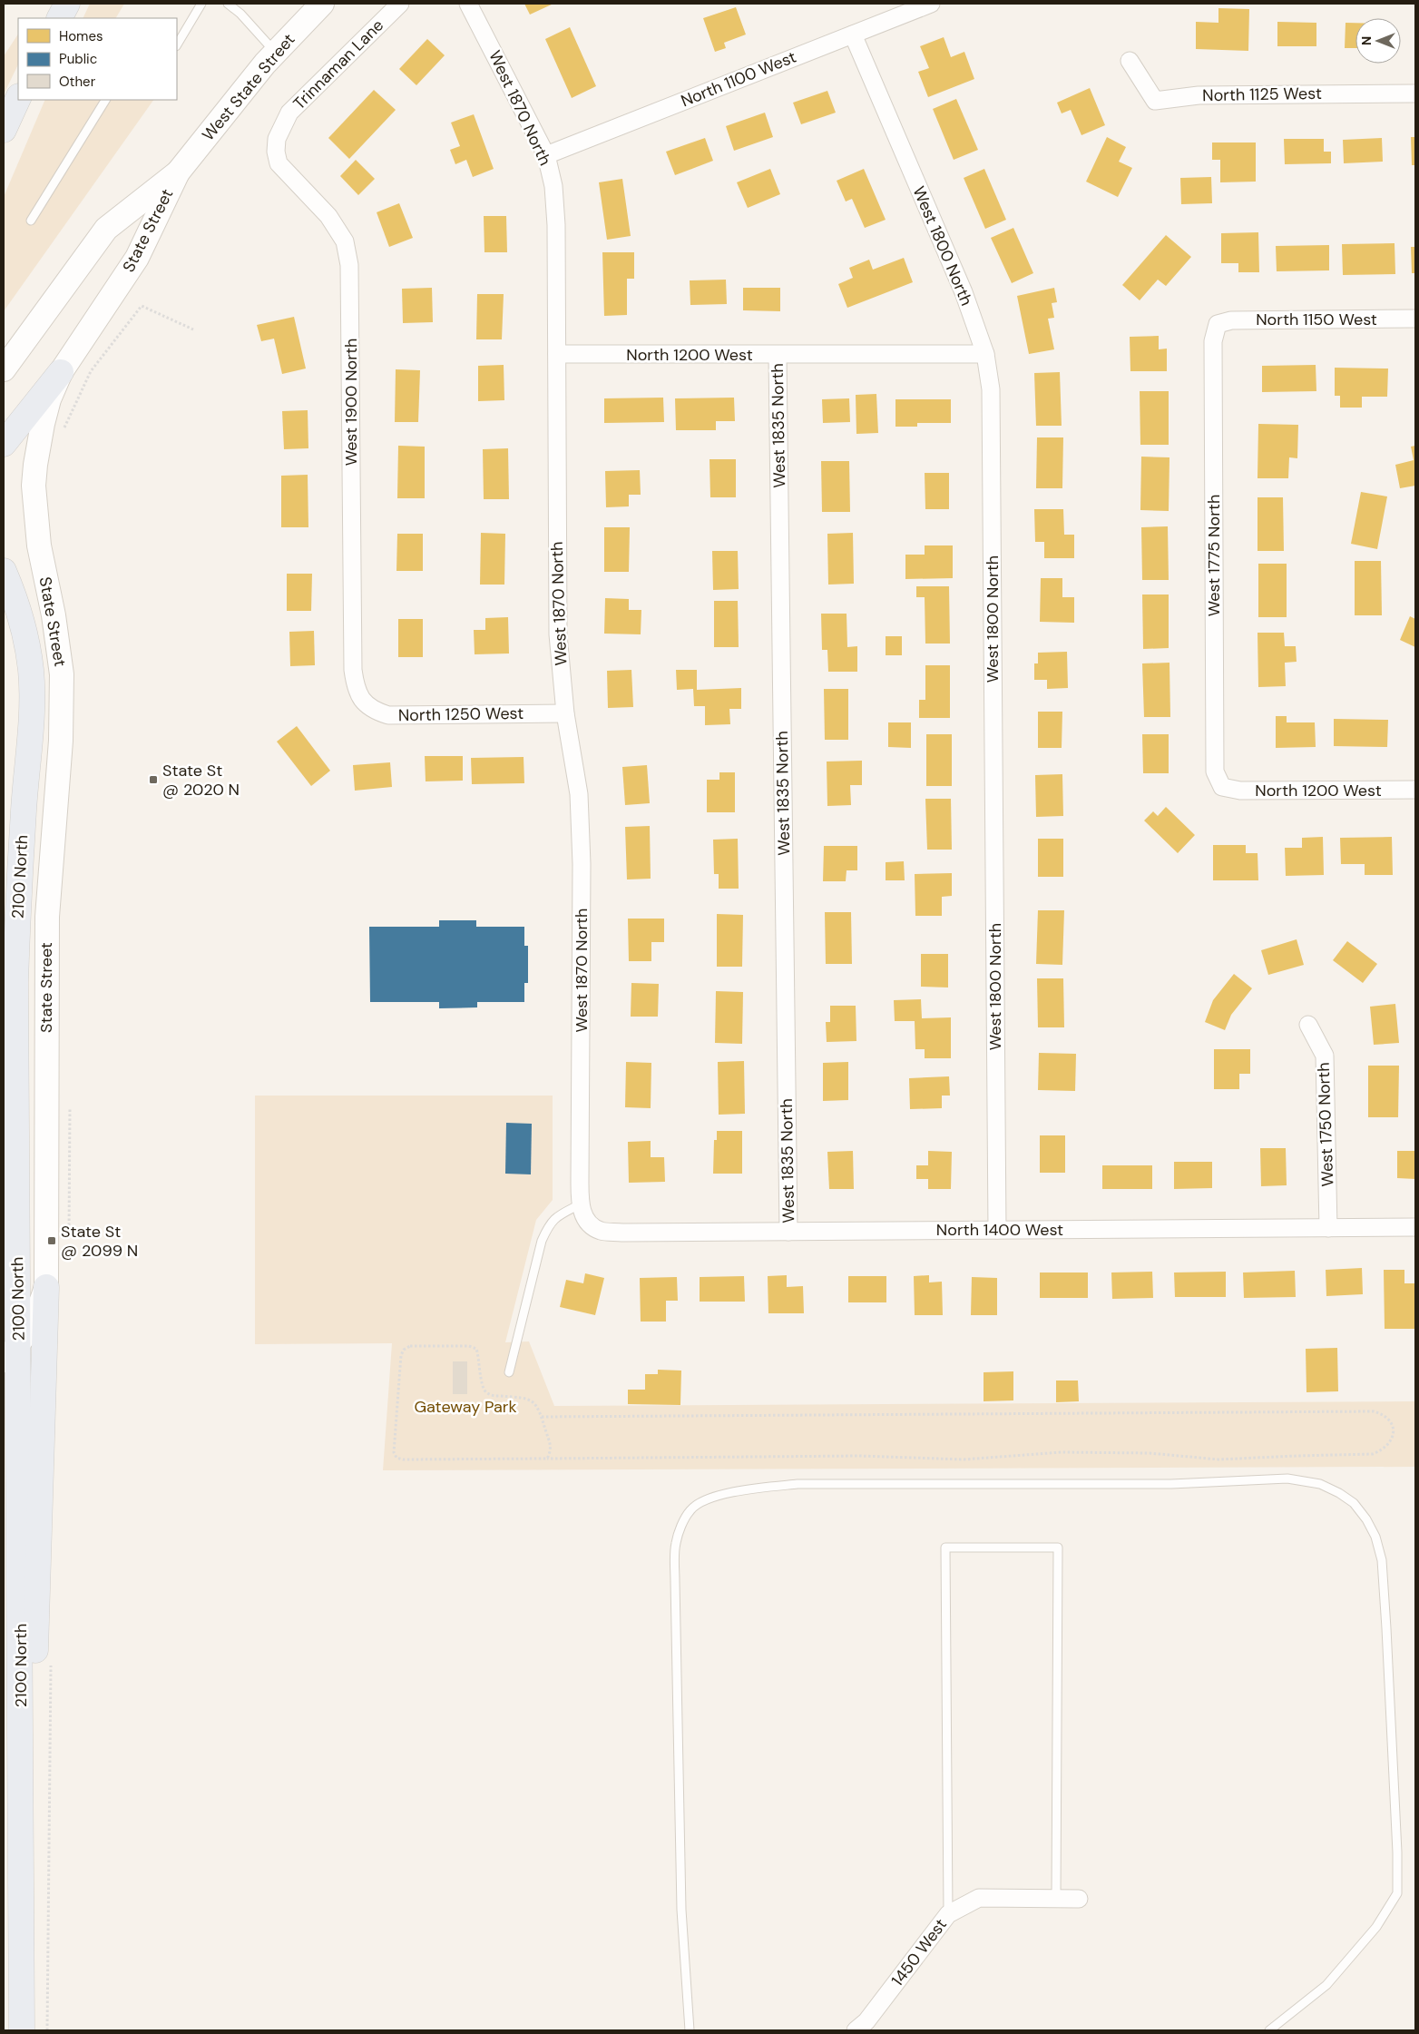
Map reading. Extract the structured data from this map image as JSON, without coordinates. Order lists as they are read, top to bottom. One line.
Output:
{"streets":{"highway":["2100 North"],"main road":["West State Street","State Street"],"street":["Trinnaman Lane","North 1100 West","North 1125 West","West 1870 North","West 1800 North","North 1150 West","North 1200 West","West 1900 North","West 1835 North","West 1775 North","North 1250 West","West 1750 North","North 1400 West","1450 West"]},"crossings":[["Trinnaman Lane","West 1900 North"],["North 1100 West","West 1870 North"],["North 1100 West","West 1800 North"],["West State Street","State Street"],["West 1870 North","North 1200 West"],["West 1870 North","North 1250 West"],["West 1870 North","North 1400 West"],["State Street","2100 North"],["West 1800 North","North 1200 West"],["West 1800 North","North 1400 West"],["North 1150 West","West 1775 North"],["North 1200 West","West 1835 North"],["North 1200 West","West 1775 North"],["West 1900 North","North 1250 West"],["West 1835 North","North 1400 West"],["West 1750 North","North 1400 West"]],"parks":["Gateway Park"],"places":{"transit":["State St @ 2020 N","State St @ 2099 N"]},"legend":["Homes","Public","Other"],"north":"left"}
